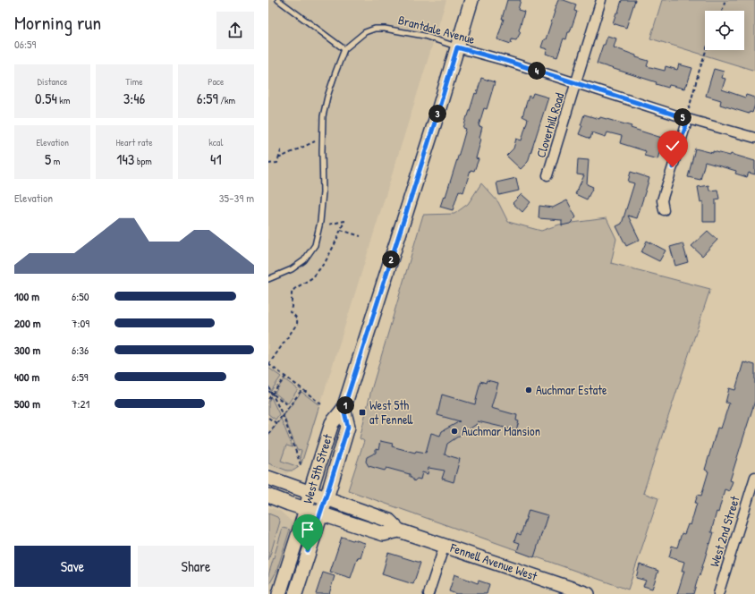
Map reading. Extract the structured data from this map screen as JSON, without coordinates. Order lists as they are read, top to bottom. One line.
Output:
{"streets":{"main road":["West 5th Street","Fennell Avenue West"],"street":["Brantdale Avenue","Cloverhill Road","West 2nd Street"]},"crossings":[["Brantdale Avenue","Cloverhill Road"],["Brantdale Avenue","West 5th Street"],["West 5th Street","Fennell Avenue West"]],"places":{"other":["Auchmar Estate","Auchmar Mansion"],"transit":["West 5th at Fennell"]},"page":{"heading":["Morning run","06:59"],"stats":[["Distance","0.54 km"],["Time","3:46"],["Pace","6:59 /km"],["Elevation","5 m"],["Heart rate","143 bpm"],["kcal","41"]],"pins":["4","3","5","2","1"],"chart":["Elevation","35–39 m"],"list":[{"name":"100 m","note":"6:50"},{"name":"200 m","note":"7:09"},{"name":"300 m","note":"6:36"},{"name":"400 m","note":"6:59"},{"name":"500 m","note":"7:21"}],"buttons":["Save","Share"]}}
